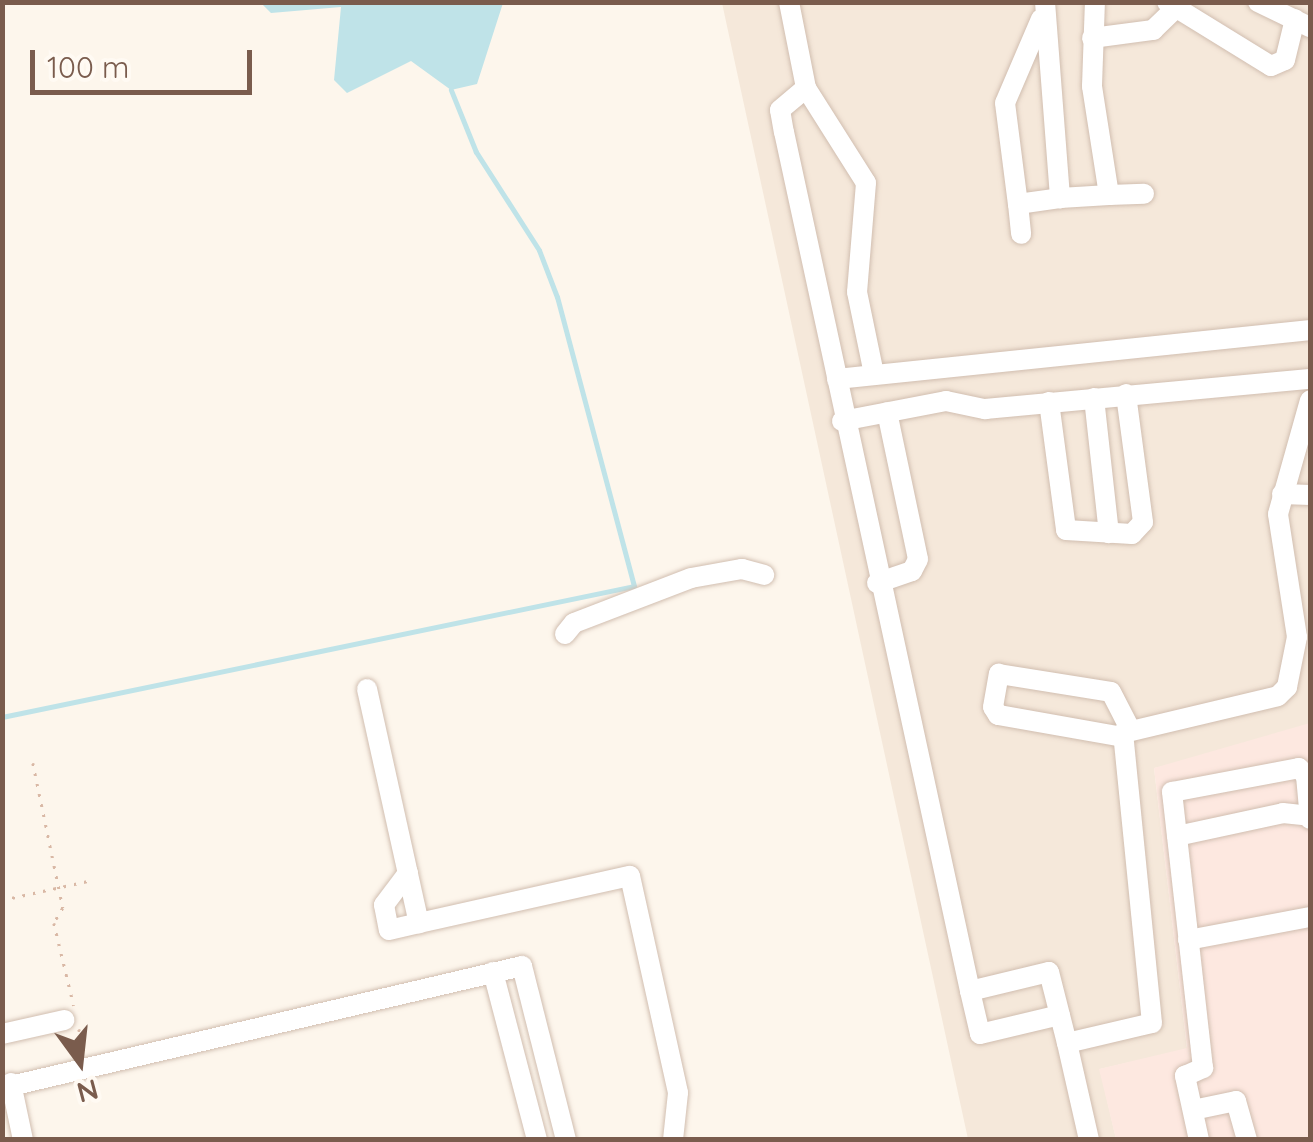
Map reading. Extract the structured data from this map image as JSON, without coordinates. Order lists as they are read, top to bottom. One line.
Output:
{"scale_bar":"100 m","north":"bottom"}
